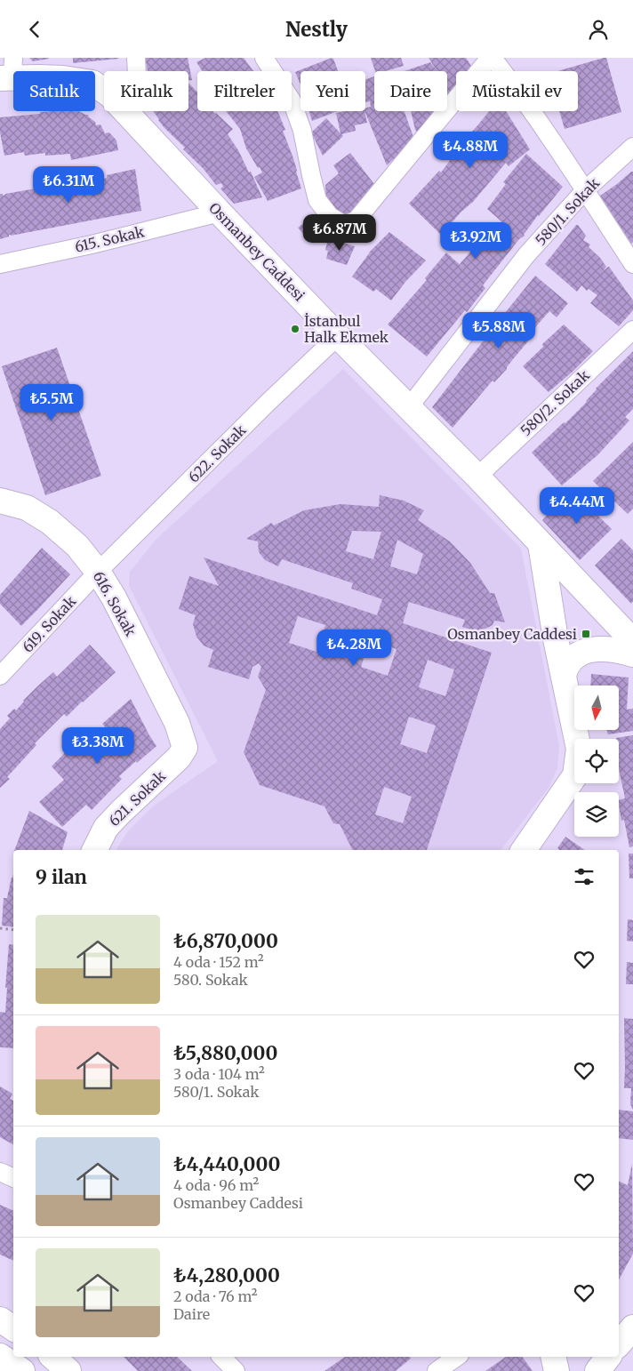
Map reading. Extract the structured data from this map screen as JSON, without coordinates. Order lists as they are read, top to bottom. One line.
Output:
{"streets":{"main road":["Osmanbey Caddesi","616. Sokak","621. Sokak"],"street":["580/1. Sokak","615. Sokak","580/2. Sokak","622. Sokak","619. Sokak"]},"crossings":[["580/1. Sokak","Osmanbey Caddesi"],["615. Sokak","Osmanbey Caddesi"],["Osmanbey Caddesi","580/2. Sokak"],["Osmanbey Caddesi","622. Sokak"],["622. Sokak","616. Sokak"],["622. Sokak","619. Sokak"],["616. Sokak","619. Sokak"],["616. Sokak","621. Sokak"]],"places":{"other":["İstanbul Halk Ekmek"],"transit":["Osmanbey Caddesi"]},"north":"bottom","page":{"header":"Nestly","chip":["Satılık","Kiralık","Filtreler","Yeni","Daire","Müstakil ev"],"price":["₺4.88M","₺6.31M","₺6.87M","₺3.92M","₺5.88M","₺5.5M","₺4.44M","₺4.28M","₺3.38M"],"heading":"9 ilan","list":[{"name":"₺6,870,000","note":"4 oda · 152 m² · 580. Sokak"},{"name":"₺5,880,000","note":"3 oda · 104 m² · 580/1. Sokak"},{"name":"₺4,440,000","note":"4 oda · 96 m² · Osmanbey Caddesi"},{"name":"₺4,280,000","note":"2 oda · 76 m² · Daire"}]}}
